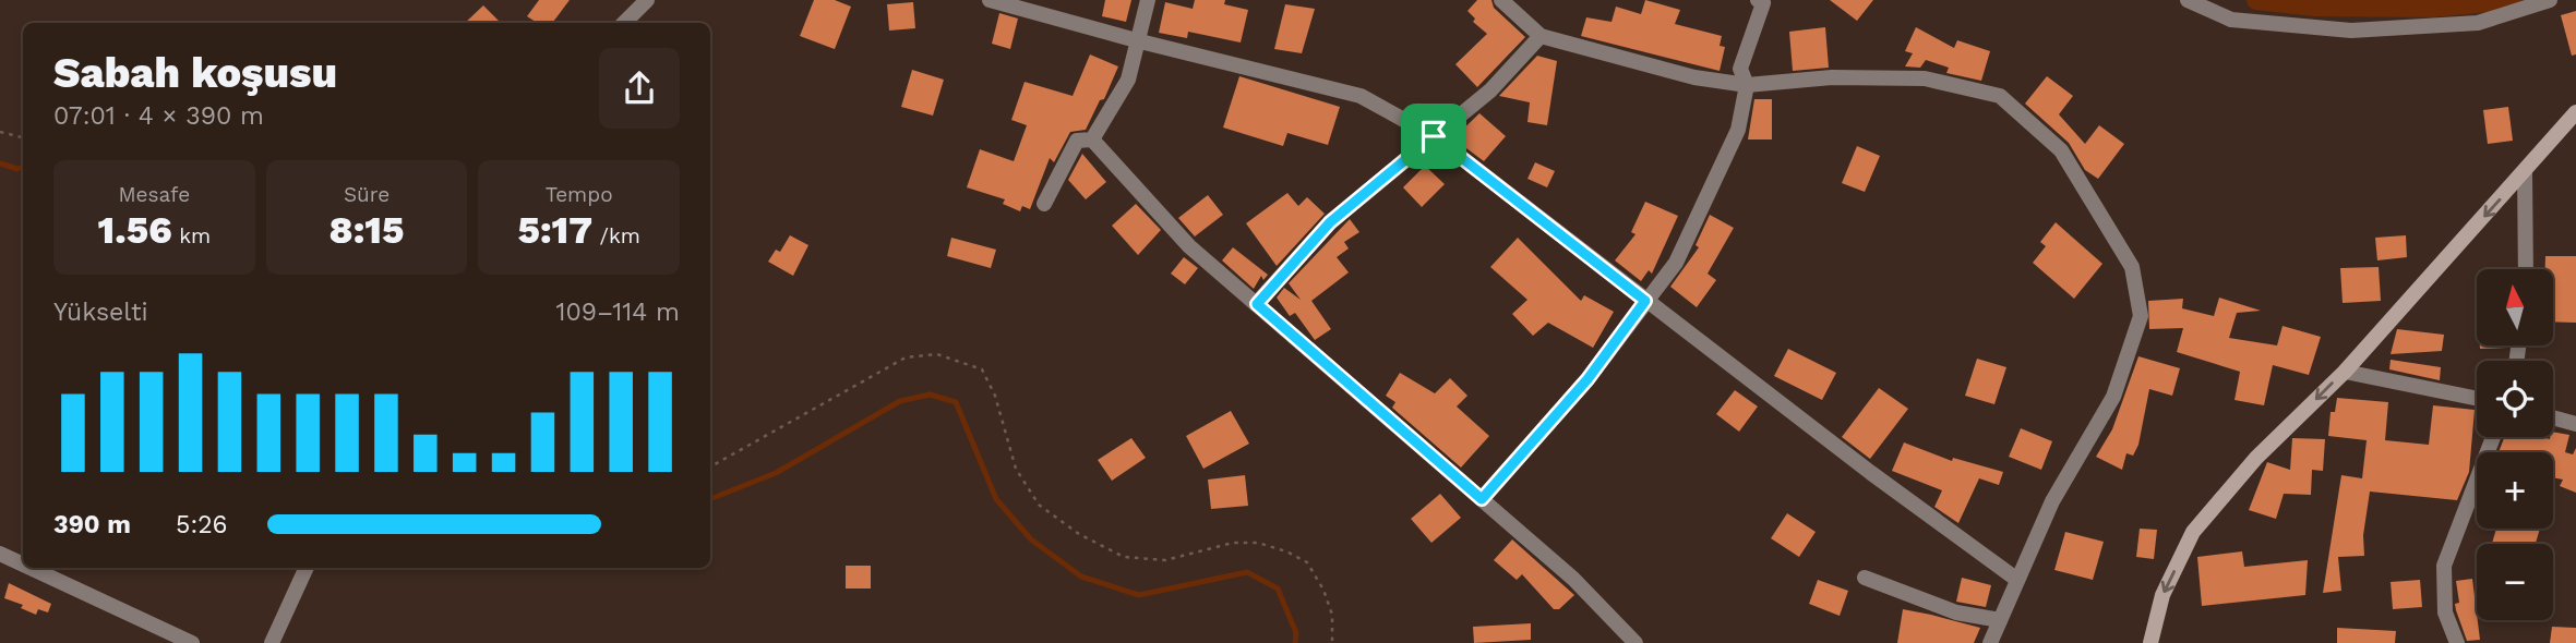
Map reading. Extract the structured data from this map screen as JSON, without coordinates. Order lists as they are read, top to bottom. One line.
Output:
{"north":"top","page":{"heading":["Sabah koşusu","07:01 · 4 × 390 m"],"stats":[["Mesafe","1.56 km"],["Süre","8:15"],["Tempo","5:17 /km"]],"map_buttons":["+","−"],"chart":["Yükselti","109–114 m"],"list":[{"name":"390 m","note":"5:26"}]}}
